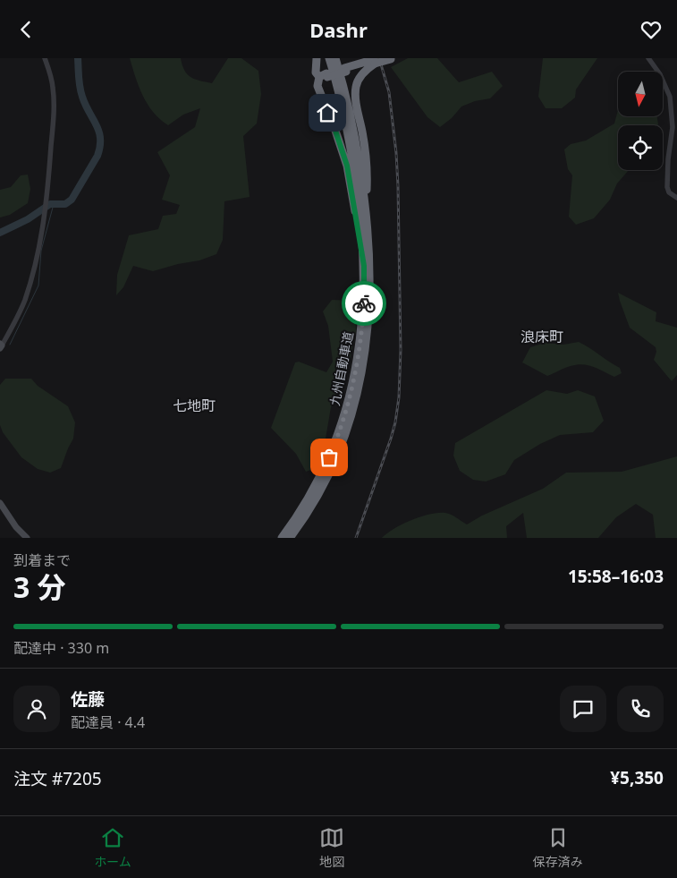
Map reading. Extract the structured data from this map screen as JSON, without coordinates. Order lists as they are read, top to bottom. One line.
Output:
{"streets":{"highway":["九州自動車道"]},"districts":["浪床町","七地町"],"north":"bottom","page":{"header":"Dashr","heading":["3 分","到着まで","15:58–16:03"],"panel":["佐藤","配達員 · 4.4","注文 #7205","¥5,350"],"bar":"配達中 · 330 m","tabs":["ホーム","地図","保存済み"]}}
